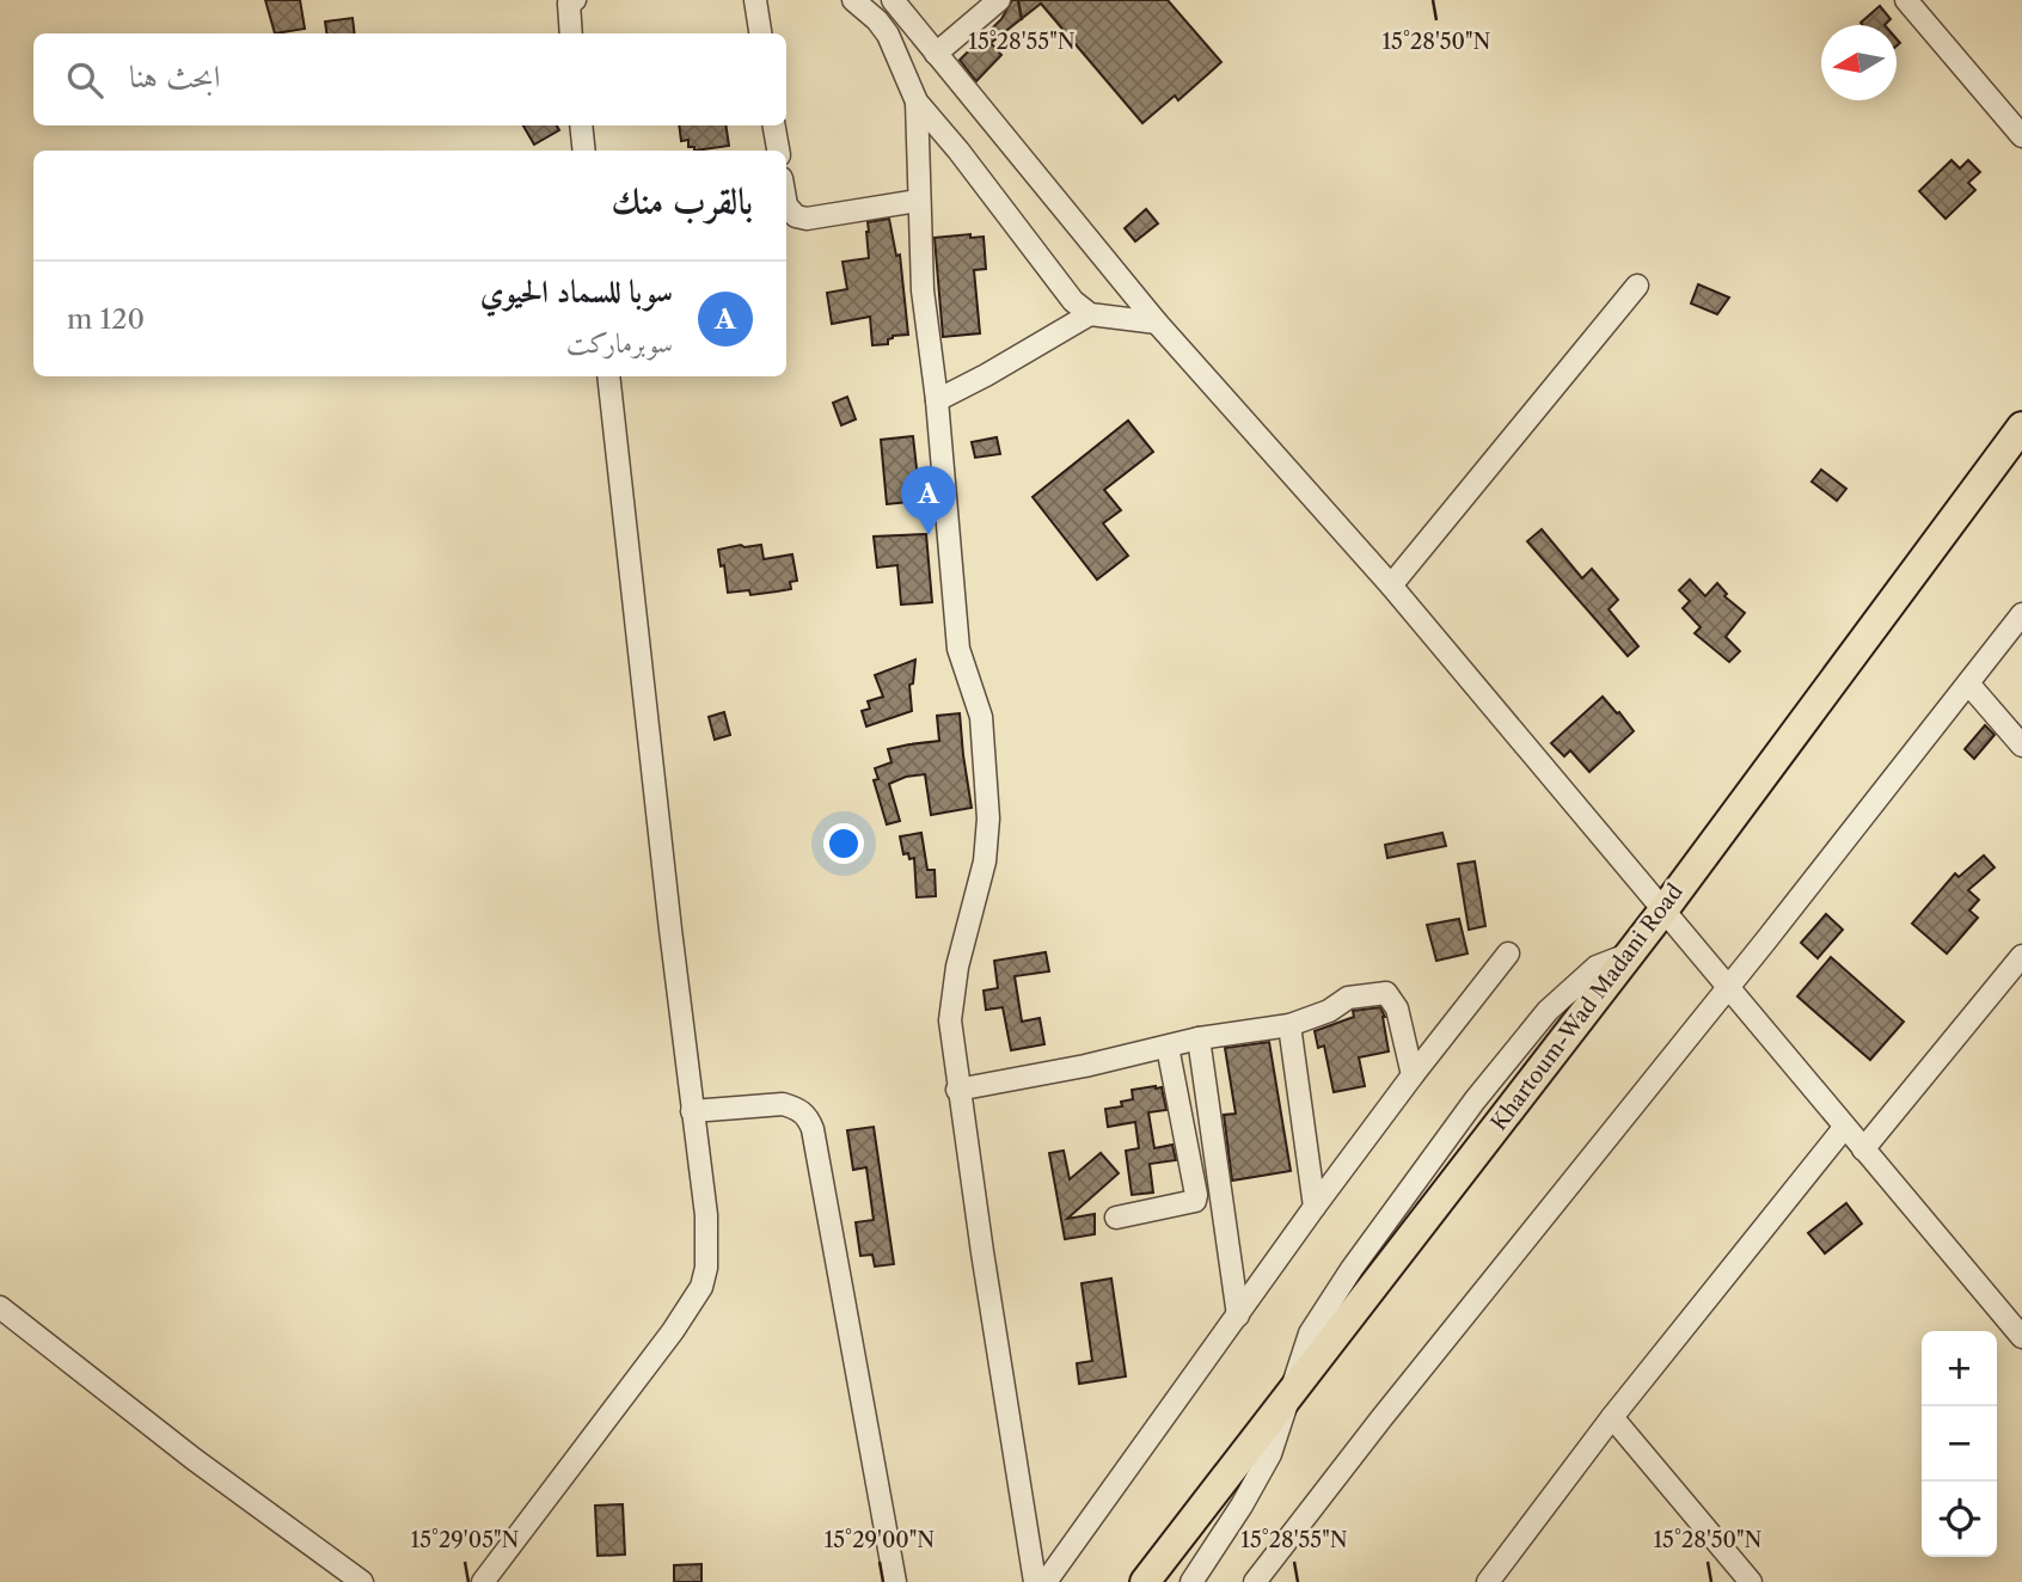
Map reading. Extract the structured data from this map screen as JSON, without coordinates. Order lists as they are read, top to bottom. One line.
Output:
{"streets":{"highway":["Khartoum-Wad Madani Road"]},"north":"left","page":{"search":"ابحث هنا","heading":"بالقرب منك","list":[{"mark":"A","name":"سوبا للسماد الحيوي","note":"سوبرماركت","value":"120 m"}],"pins":"A","map_buttons":["+","−"]},"coordinates":["15°28'55\"N","15°28'50\"N","15°29'05\"N","15°29'00\"N"]}
